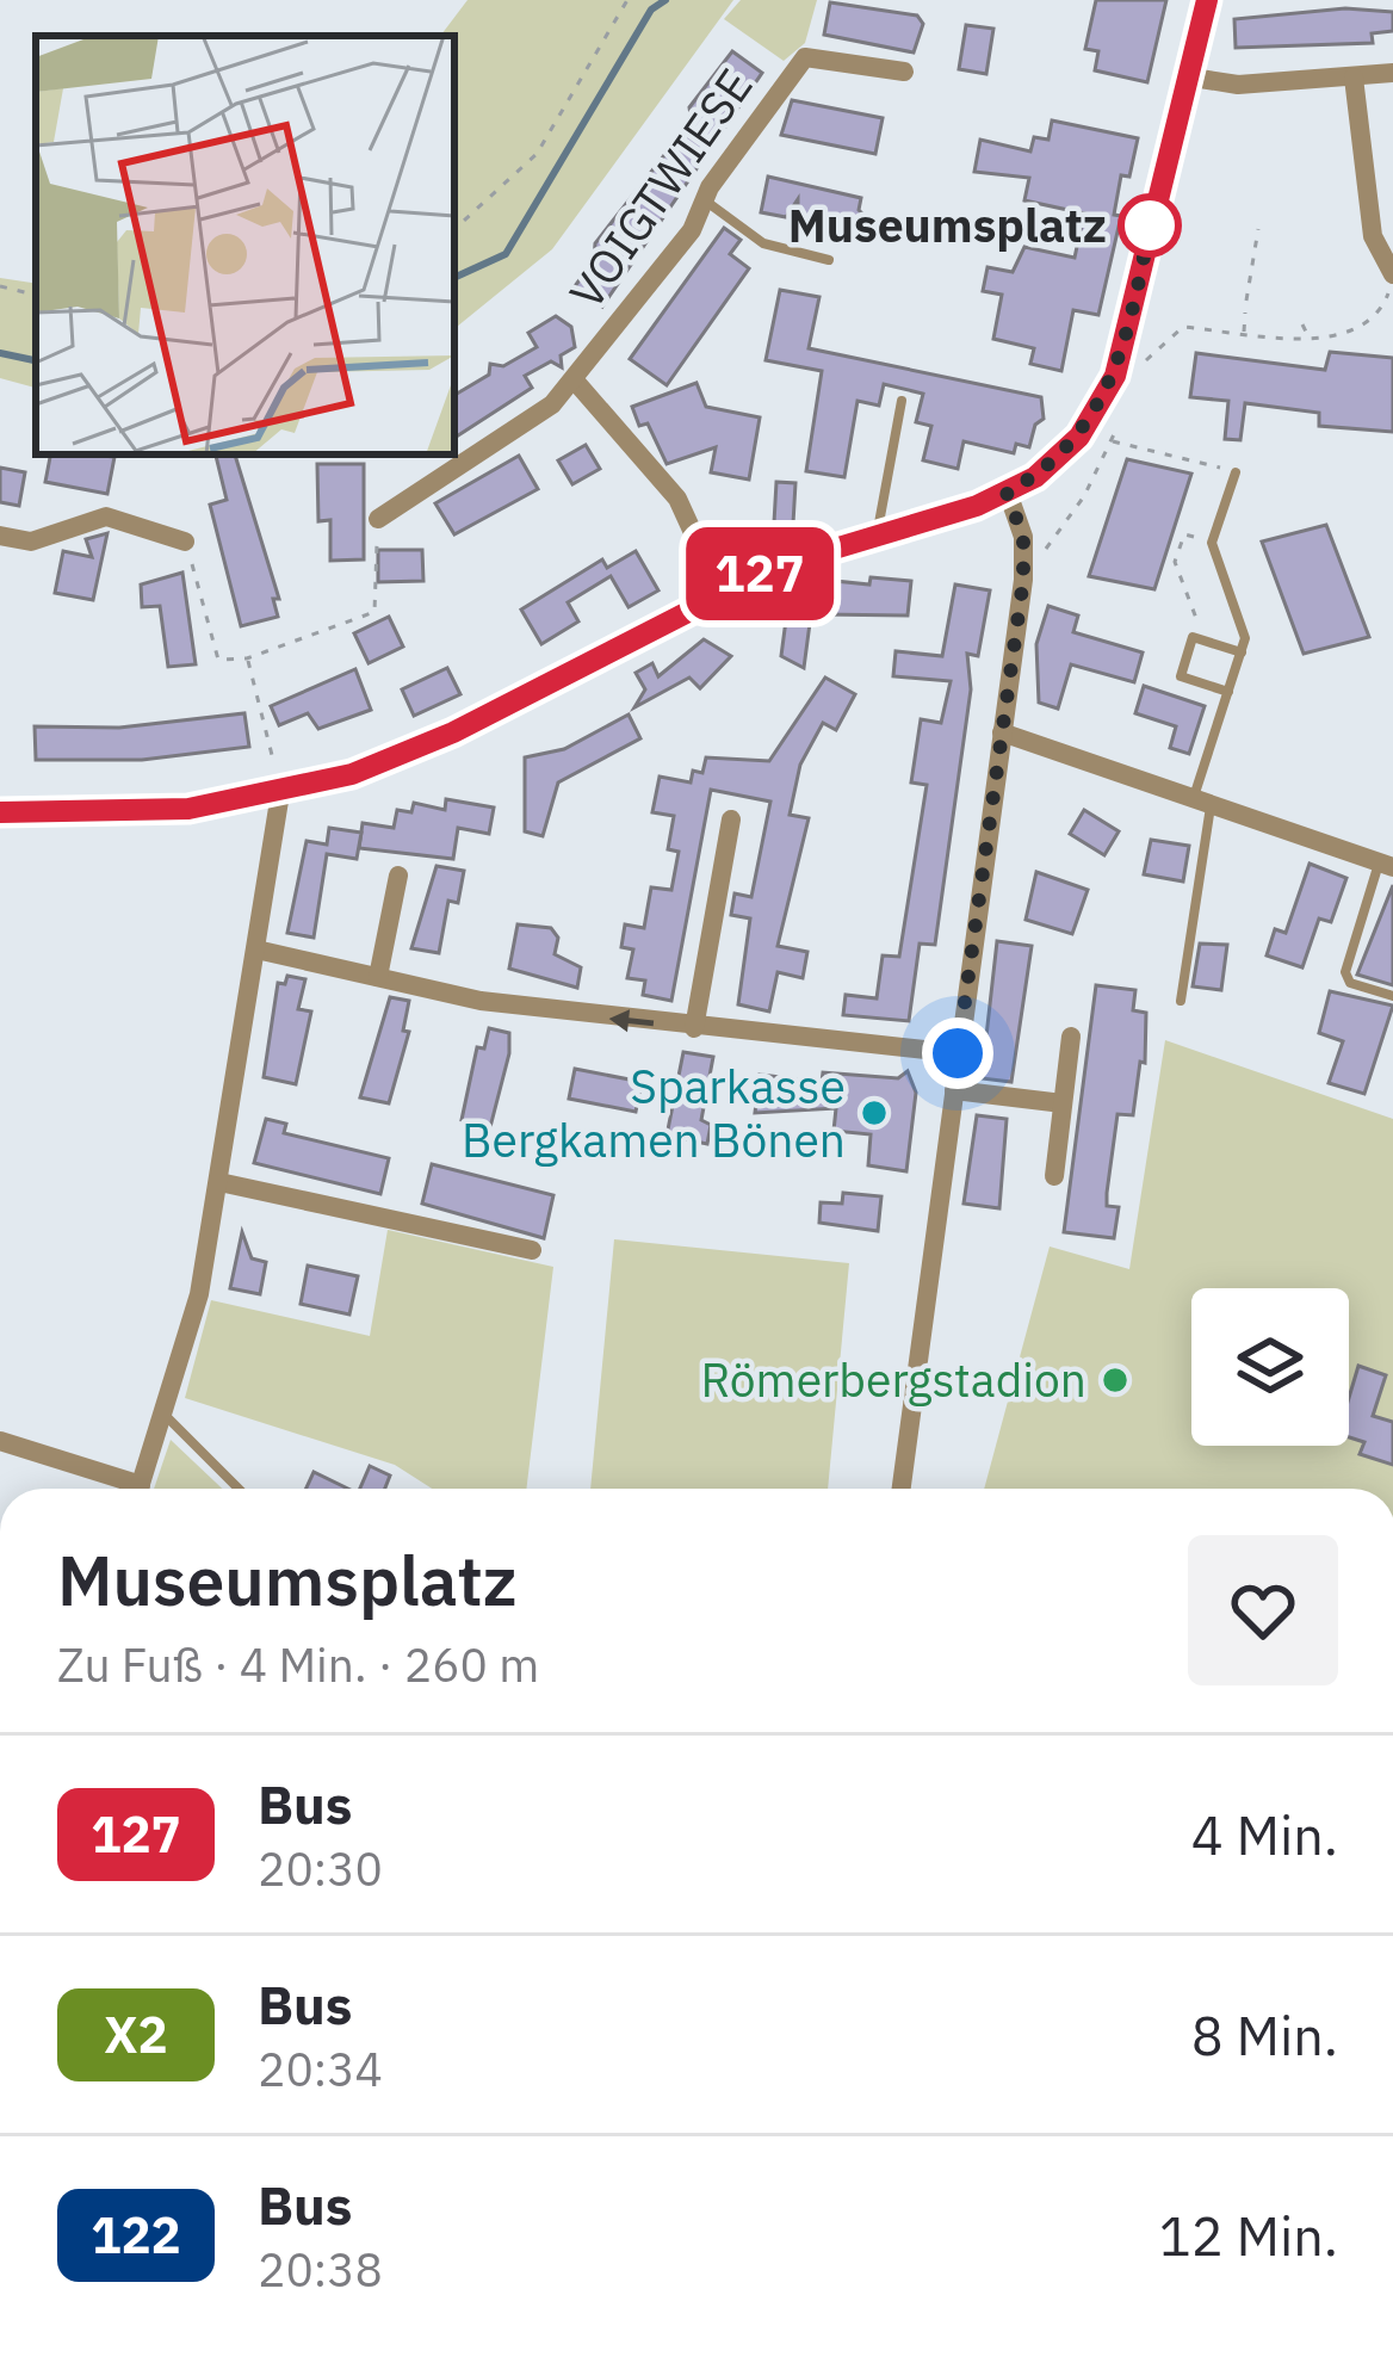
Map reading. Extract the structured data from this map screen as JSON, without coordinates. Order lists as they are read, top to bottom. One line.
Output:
{"streets":{"street":["VOIGTWIESE"]},"places":["Museumsplatz","Sparkasse Bergkamen Bönen","Römerbergstadion"],"lines":["bus line 127"],"page":{"on_map":"127","heading":["Museumsplatz","Zu Fuß · 4 Min. · 260 m"],"list":[{"mark":"127","name":"Bus","note":"20:30","value":"4 Min."},{"mark":"X2","name":"Bus","note":"20:34","value":"8 Min."},{"mark":"122","name":"Bus","note":"20:38","value":"12 Min."}]}}
